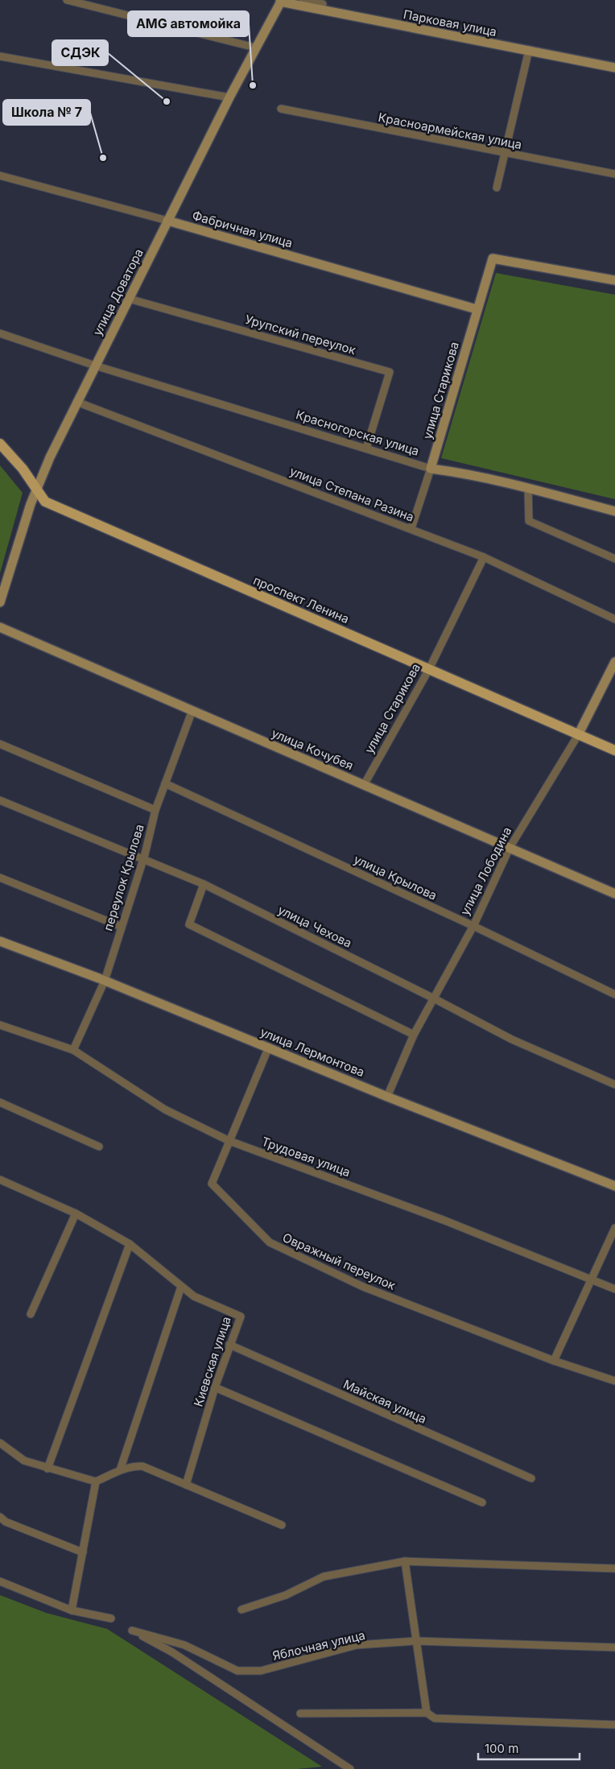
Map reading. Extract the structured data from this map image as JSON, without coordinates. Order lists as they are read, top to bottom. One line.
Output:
{"streets":{"main road":["проспект Ленина"],"street":["Парковая улица","Красноармейская улица","Фабричная улица","улица Доватора","Урупский переулок","улица Старикова","Красногорская улица","улица Степана Разина","улица Кочубея","улица Лободина","переулок Крылова","улица Крылова","улица Чехова","улица Лермонтова","Трудовая улица","Овражный переулок","Киевская улица","Майская улица","Яблочная улица"]},"crossings":[["Парковая улица","улица Доватора"],["Фабричная улица","улица Доватора"],["Фабричная улица","улица Старикова"],["улица Доватора","Урупский переулок"],["улица Доватора","Красногорская улица"],["улица Доватора","улица Степана Разина"],["улица Доватора","проспект Ленина"],["Урупский переулок","Красногорская улица"],["улица Старикова","Красногорская улица"],["улица Старикова","улица Степана Разина"],["улица Старикова","проспект Ленина"],["улица Старикова","улица Кочубея"],["проспект Ленина","улица Лободина"],["улица Кочубея","улица Лободина"],["улица Кочубея","переулок Крылова"],["улица Лободина","улица Крылова"],["улица Лободина","улица Чехова"],["улица Лободина","улица Лермонтова"],["переулок Крылова","улица Крылова"],["переулок Крылова","улица Чехова"],["переулок Крылова","улица Лермонтова"],["переулок Крылова","Трудовая улица"],["улица Лермонтова","Овражный переулок"],["Трудовая улица","Овражный переулок"],["Киевская улица","Майская улица"]],"places":["AMG автомойка","СДЭК","Школа № 7"],"scale_bar":"100 m"}
